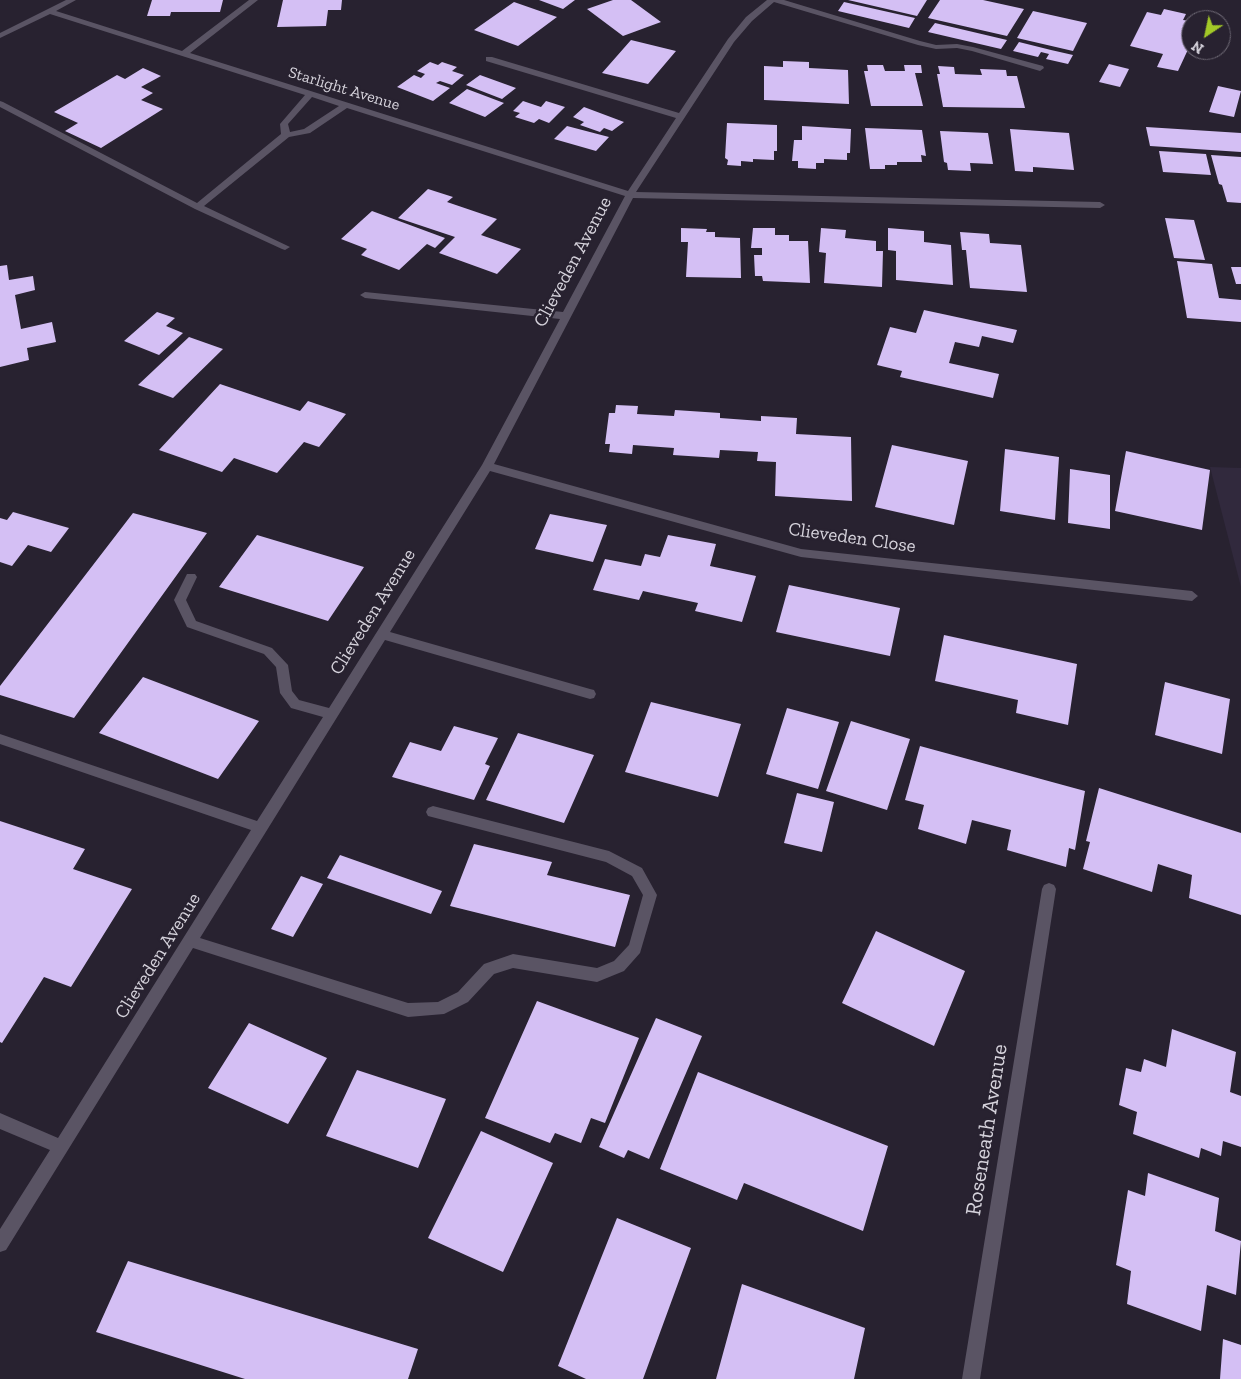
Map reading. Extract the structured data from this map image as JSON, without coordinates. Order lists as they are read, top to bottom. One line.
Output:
{"streets":{"street":["Starlight Avenue","Clieveden Avenue","Clieveden Close","Roseneath Avenue"]},"crossings":[["Starlight Avenue","Clieveden Avenue"],["Clieveden Avenue","Clieveden Close"]],"north":"bottom left"}
